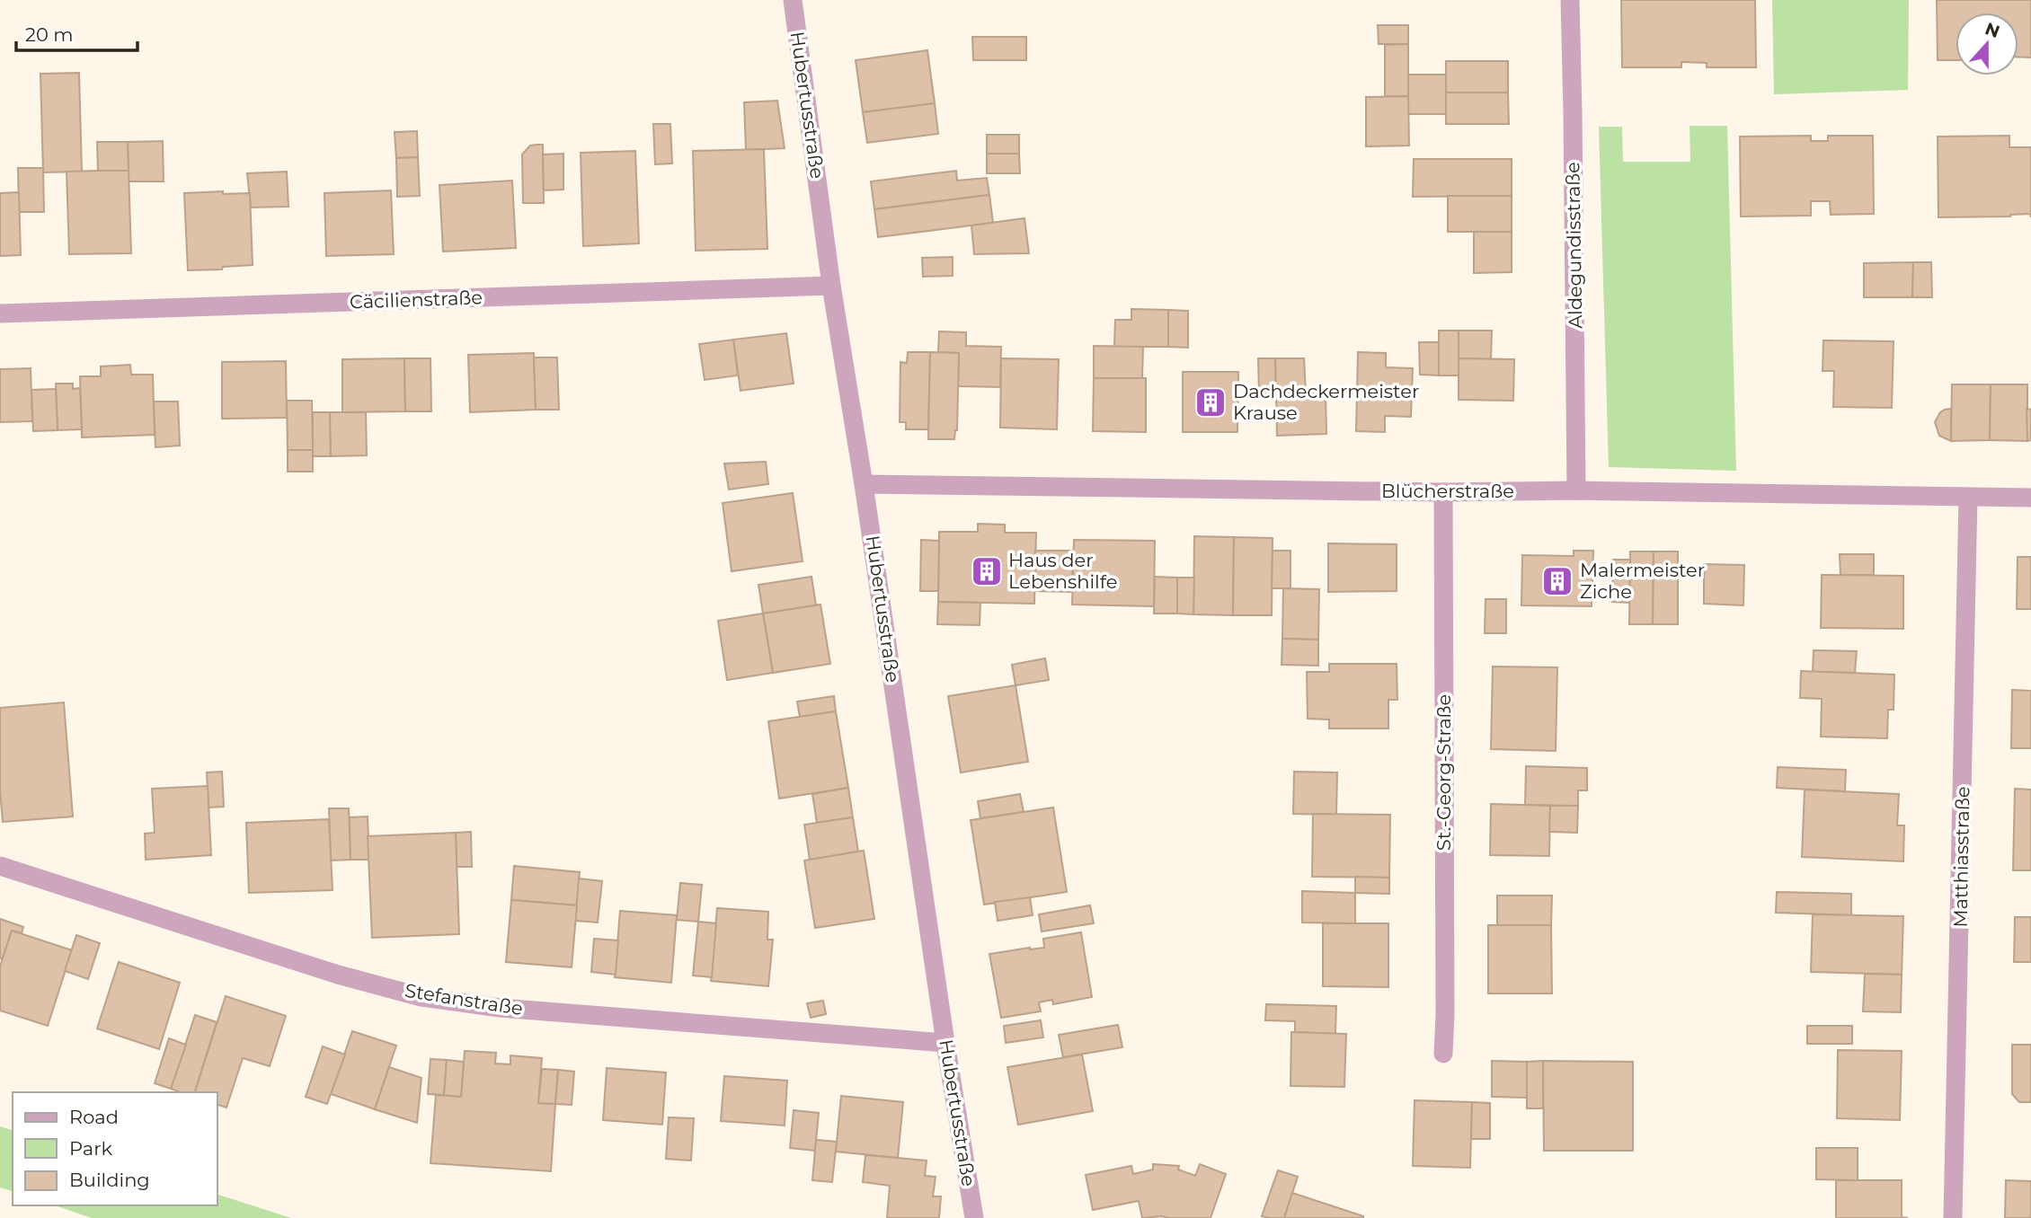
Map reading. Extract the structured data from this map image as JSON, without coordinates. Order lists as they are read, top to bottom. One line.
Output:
{"streets":{"street":["Hubertusstraße","Aldegundisstraße","Cäcilienstraße","Blücherstraße","St.-Georg-Straße","Matthiasstraße","Stefanstraße"]},"crossings":[["Hubertusstraße","Cäcilienstraße"],["Hubertusstraße","Blücherstraße"],["Hubertusstraße","Stefanstraße"],["Aldegundisstraße","Blücherstraße"],["Blücherstraße","St.-Georg-Straße"],["Blücherstraße","Matthiasstraße"]],"places":{"building":["Dachdeckermeister Krause","Haus der Lebenshilfe","Malermeister Ziche"]},"legend":["Road","Park","Building"],"scale_bar":"20 m","north":"top"}
